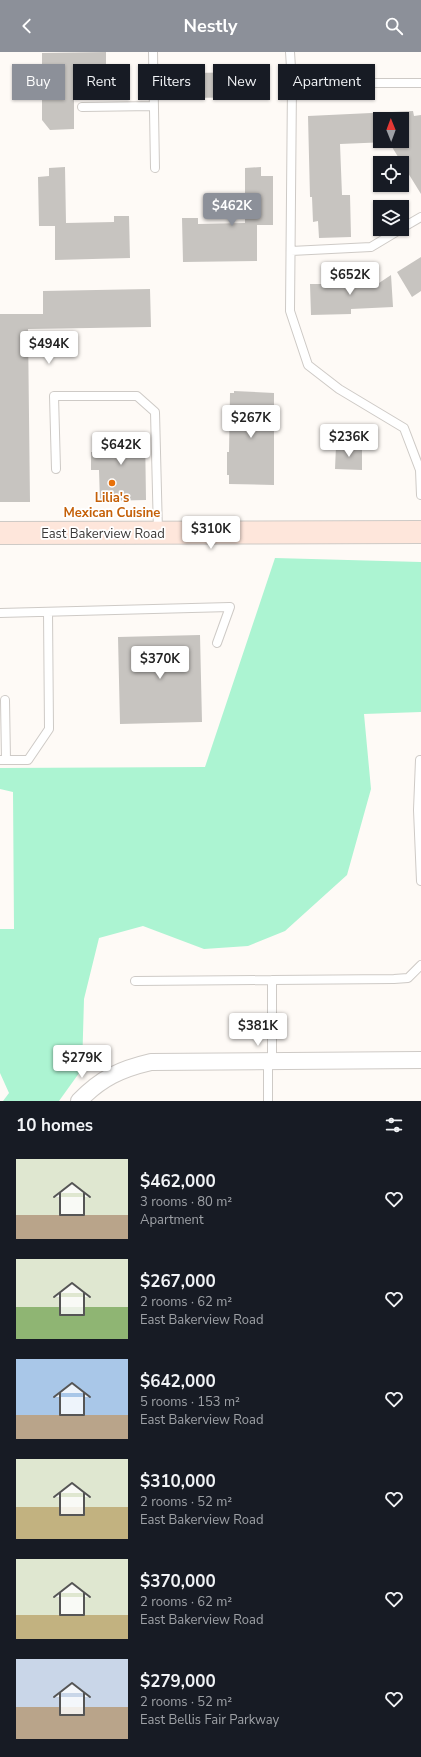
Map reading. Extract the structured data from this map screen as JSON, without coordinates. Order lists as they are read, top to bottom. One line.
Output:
{"streets":{"main road":["East Bakerview Road"]},"places":["Lilia's Mexican Cuisine"],"north":"top","page":{"header":"Nestly","chip":["Buy","Rent","Filters","New","Apartment"],"price":["$462K","$652K","$494K","$267K","$236K","$642K","$310K","$370K","$381K","$279K"],"heading":"10 homes","list":[{"name":"$462,000","note":"3 rooms · 80 m² · Apartment"},{"name":"$267,000","note":"2 rooms · 62 m² · East Bakerview Road"},{"name":"$642,000","note":"5 rooms · 153 m² · East Bakerview Road"},{"name":"$310,000","note":"2 rooms · 52 m² · East Bakerview Road"},{"name":"$370,000","note":"2 rooms · 62 m² · East Bakerview Road"},{"name":"$279,000","note":"2 rooms · 52 m² · East Bellis Fair Parkway"}]}}
